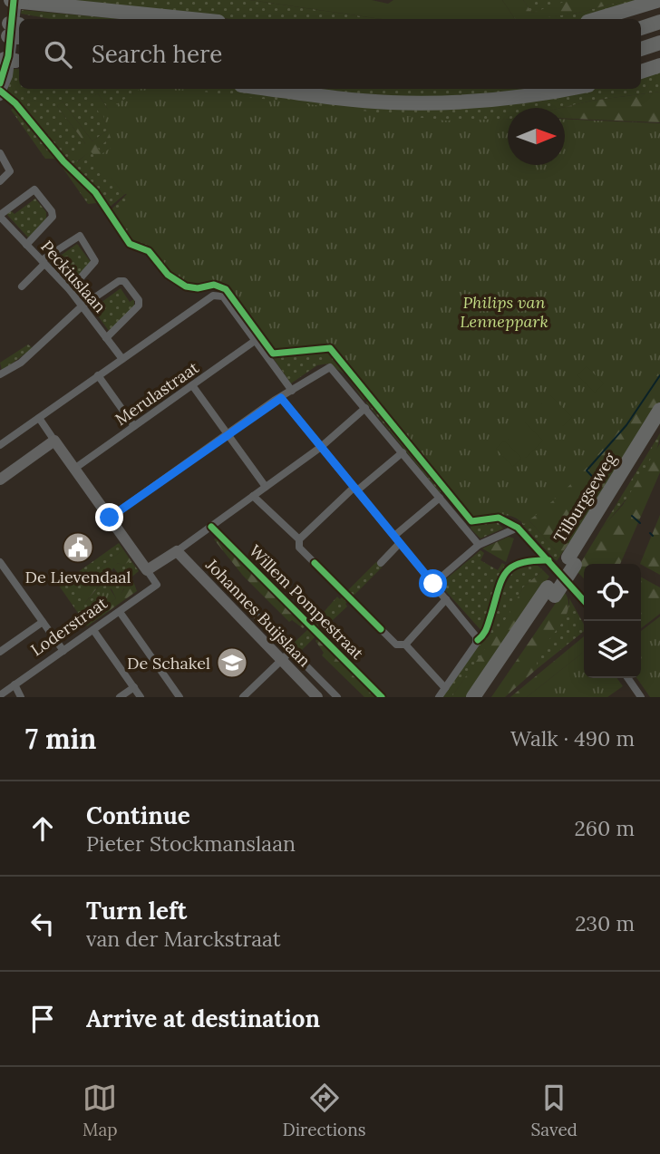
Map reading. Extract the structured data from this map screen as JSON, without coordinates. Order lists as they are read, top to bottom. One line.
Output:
{"streets":{"highway":["Tilburgseweg"],"street":["Peckiuslaan","Merulastraat","Johannes Buijslaan","Loderstraat"],"cycle path":["Willem Pompestraat"]},"parks":["Philips van Lenneppark"],"places":{"public building":["De Lievendaal"],"school or university":["De Schakel"]},"north":"right","page":{"search":"Search here","heading":["7 min","Walk · 490 m"],"list":[["Continue","Pieter Stockmanslaan","260 m"],["Turn left","van der Marckstraat","230 m"],"Arrive at destination"],"nav":["Map","Directions","Saved"]}}
